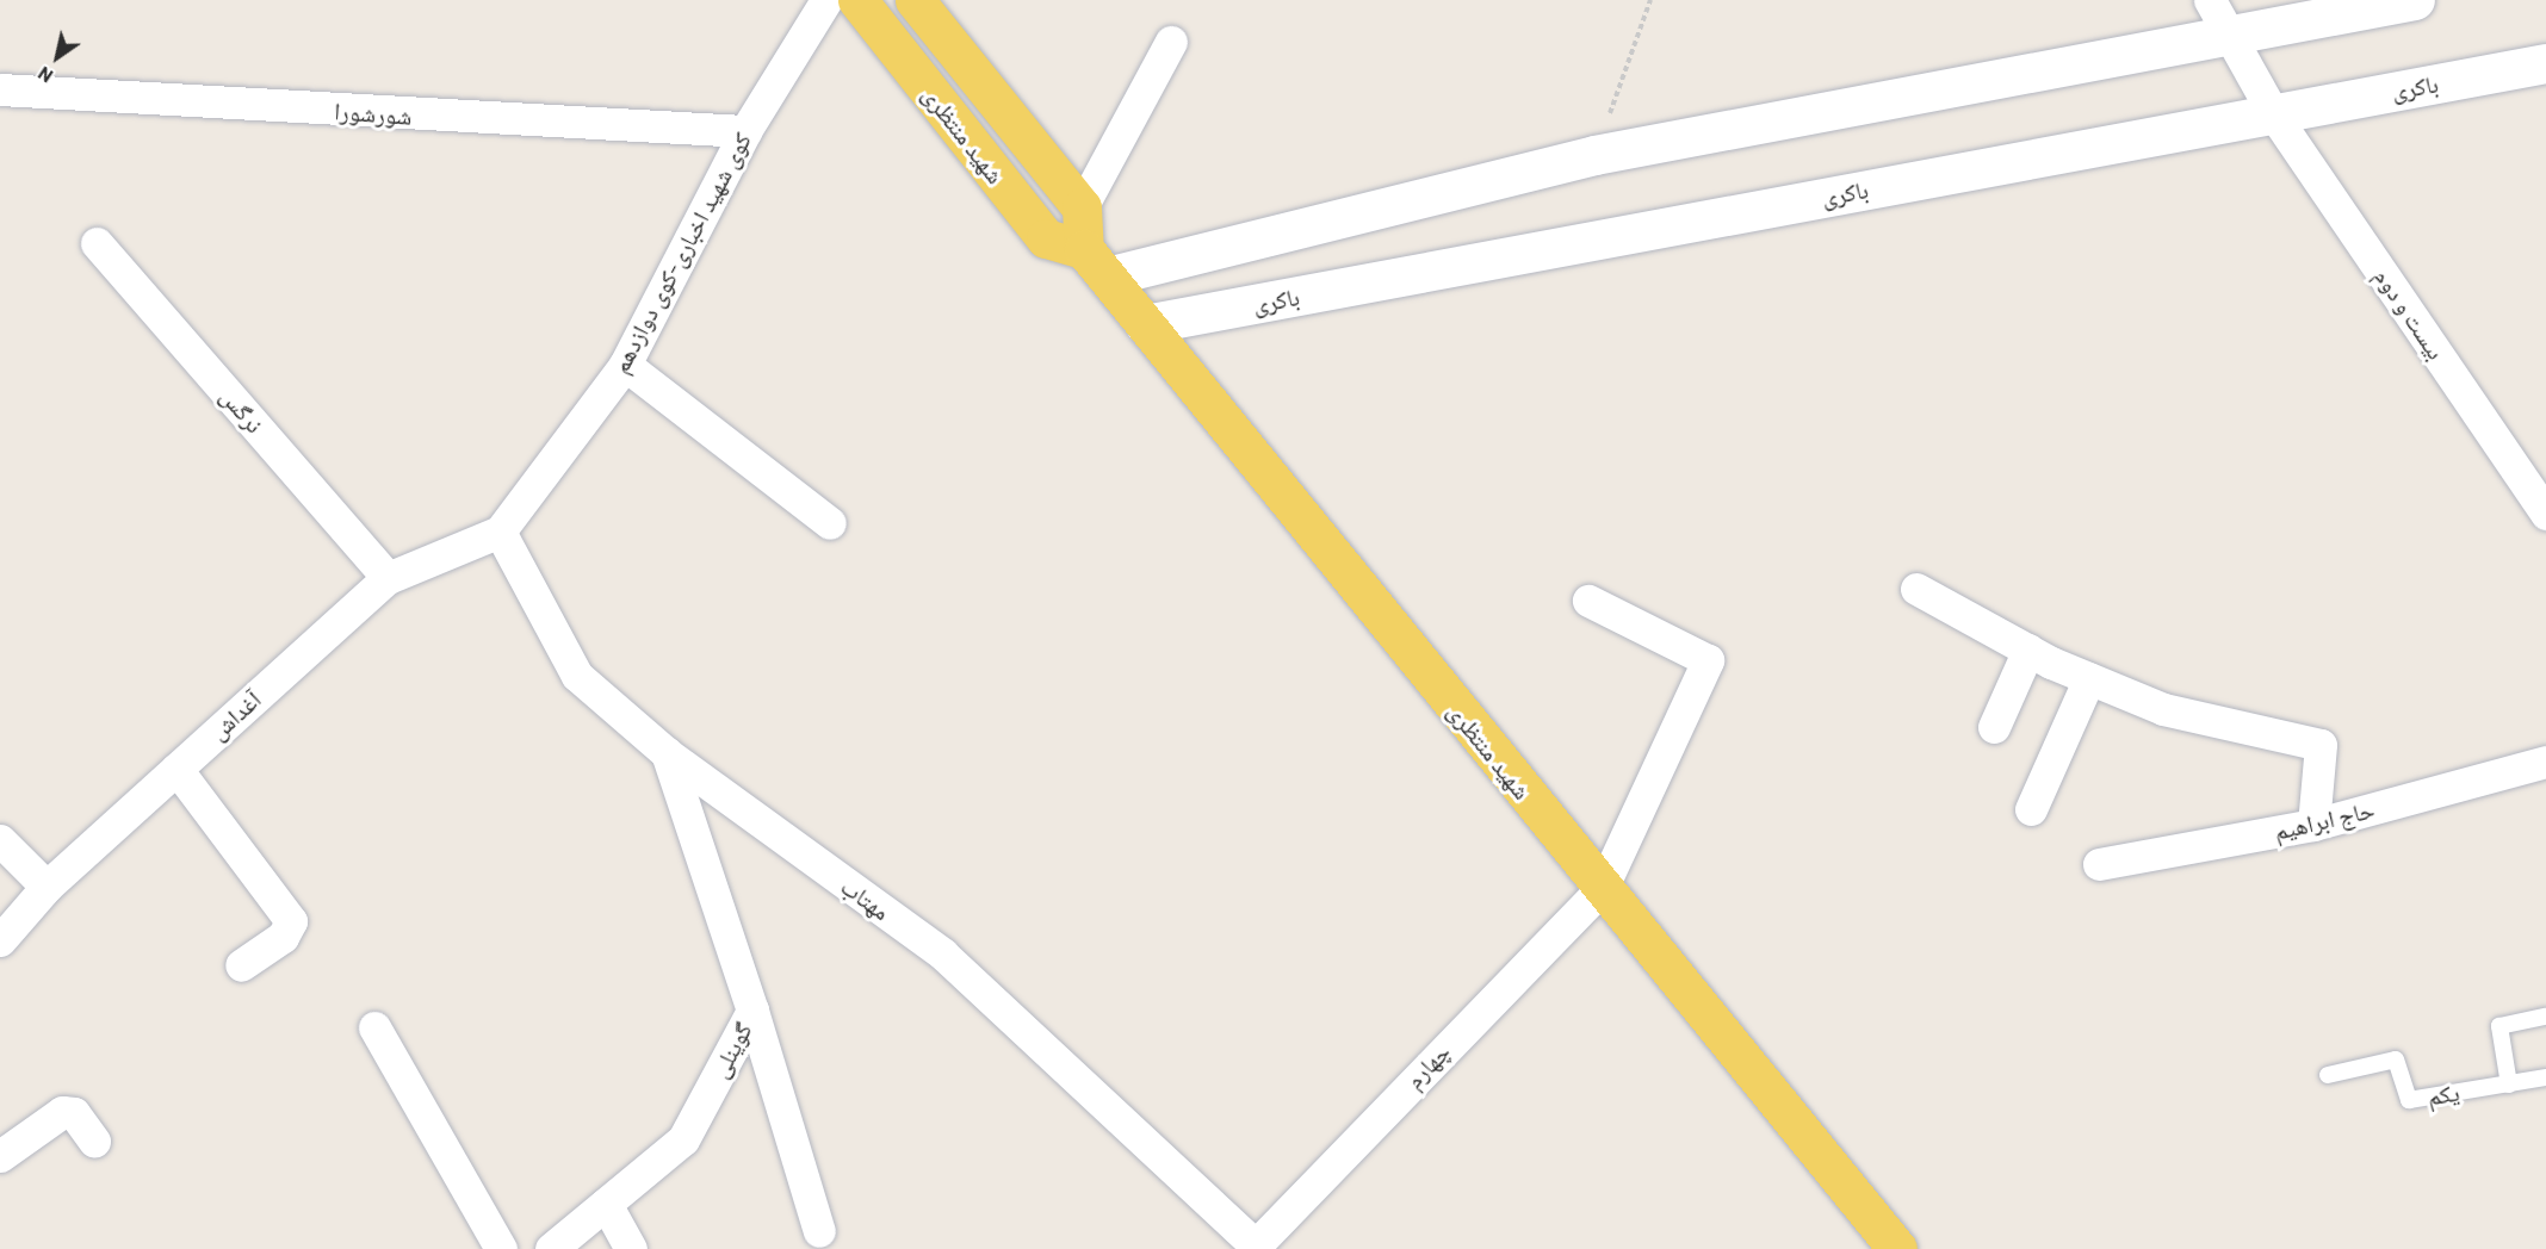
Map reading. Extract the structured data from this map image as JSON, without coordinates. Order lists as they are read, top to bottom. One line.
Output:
{"streets":{"main road":["باکری","شهید منتظری"],"street":["شورشورا","کوی شهید اخباری-کوی دوازدهم","بیست و دوم","نرگس","آغداش","حاج ابراهیم","مهتاب","گوینلی","چهارم"],"lane":["یکم"]},"crossings":[["باکری","شهید منتظری"],["باکری","بیست و دوم"],["شورشورا","کوی شهید اخباری-کوی دوازدهم"],["شهید منتظری","چهارم"],["کوی شهید اخباری-کوی دوازدهم","آغداش"],["کوی شهید اخباری-کوی دوازدهم","مهتاب"],["نرگس","آغداش"],["آغداش","مهتاب"],["مهتاب","گوینلی"],["مهتاب","چهارم"]],"north":"bottom left"}
